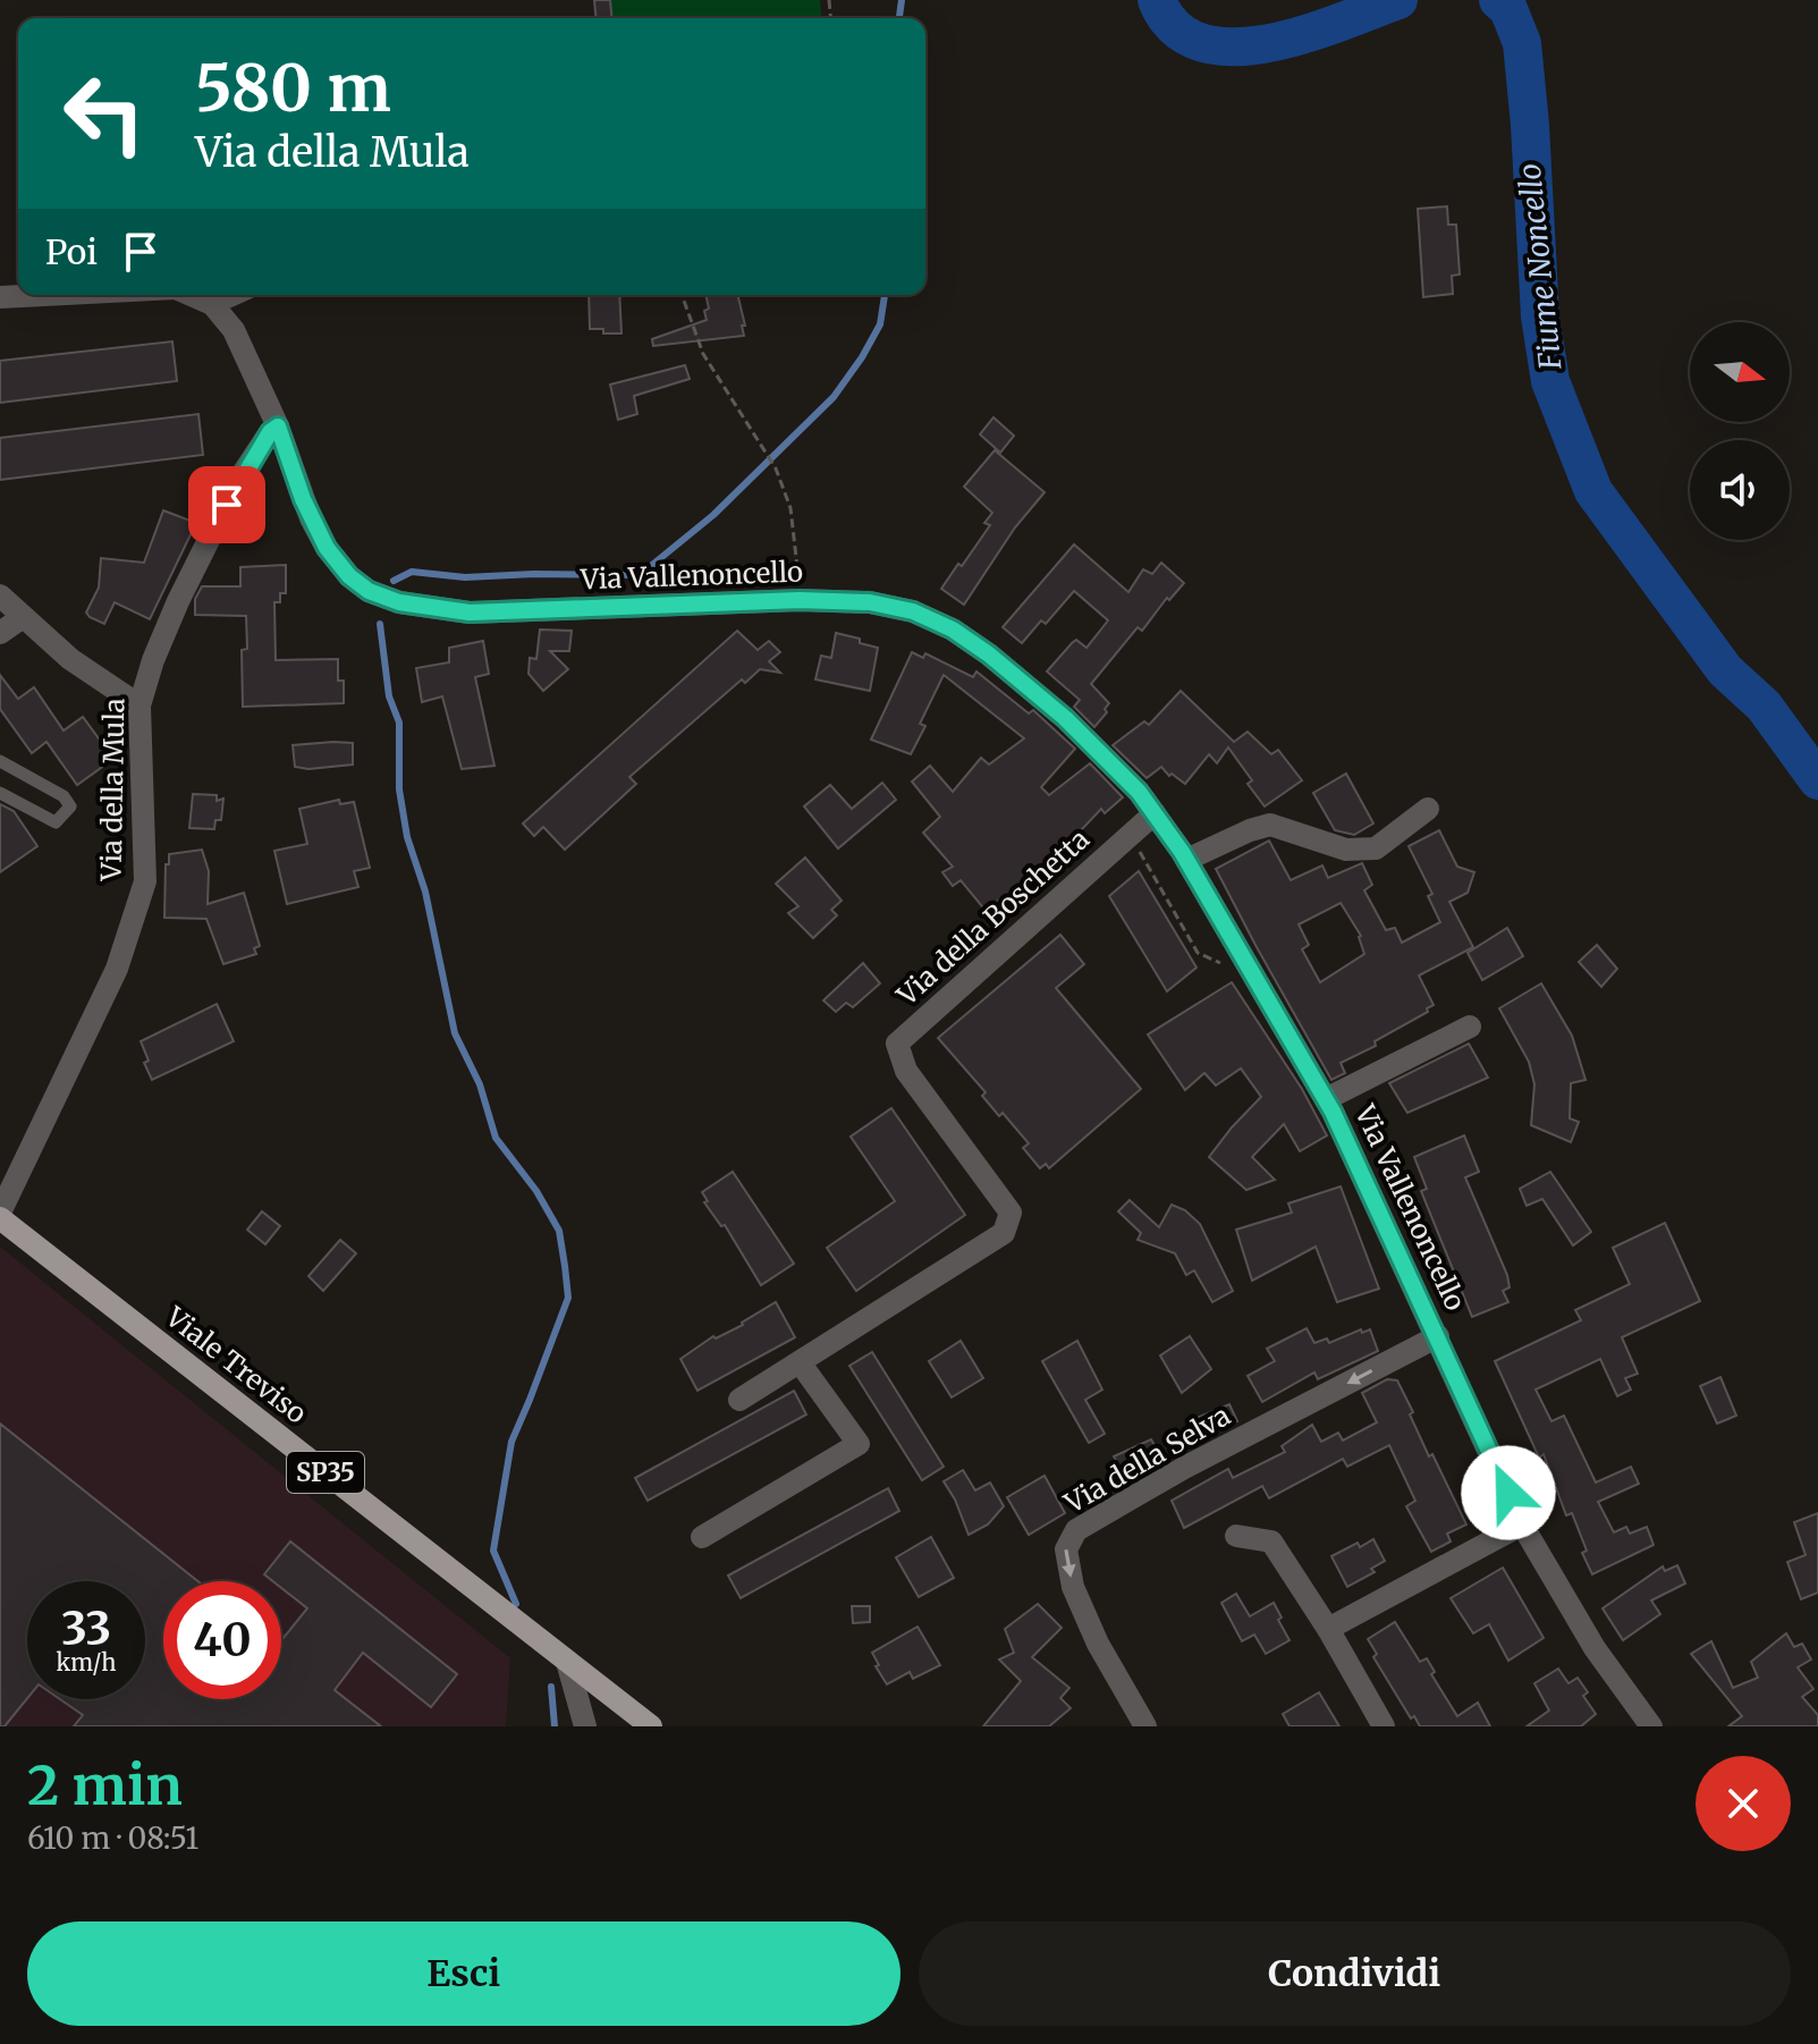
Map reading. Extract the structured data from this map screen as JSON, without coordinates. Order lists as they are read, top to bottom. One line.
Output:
{"streets":{"main road":["Viale Treviso","SP35"],"street":["Via Vallenoncello","Via della Mula","Via della Boschetta","Via della Selva"]},"crossings":[["Via Vallenoncello","Via della Mula"],["Via Vallenoncello","Via della Boschetta"],["Via Vallenoncello","Via della Selva"],["Via della Mula","Viale Treviso"]],"water":["Fiume Noncello"],"north":"right","page":{"turn":["580 m","Via della Mula"],"then":"Poi","speed":"33 km/h","limit":"40","heading":["2 min","610 m · 08:51"],"buttons":["Esci","Condividi"]}}
